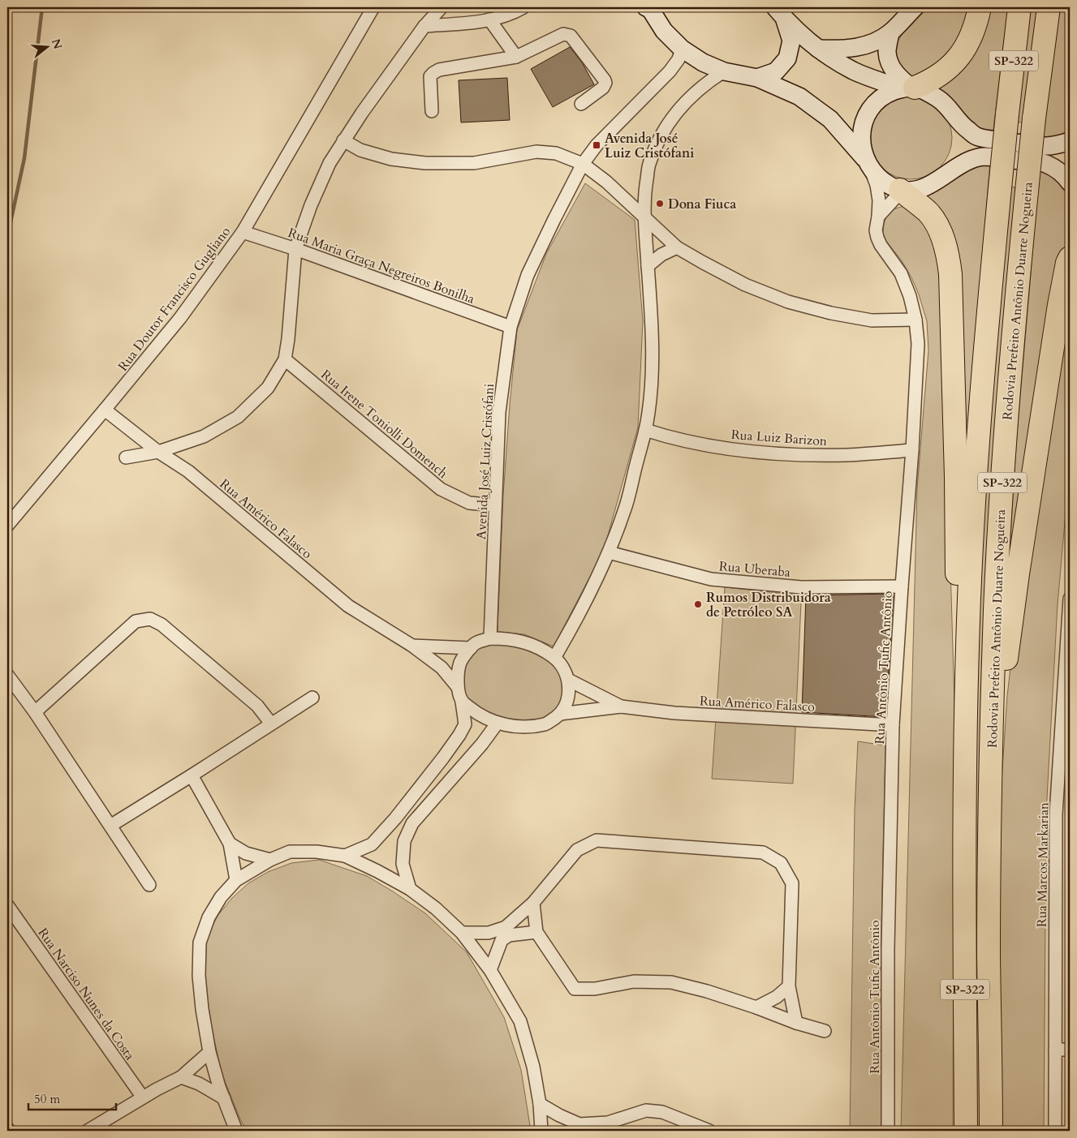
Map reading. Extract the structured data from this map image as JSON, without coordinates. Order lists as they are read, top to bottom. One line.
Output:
{"streets":{"highway":["SP-322","Rodovia Prefeito Antônio Duarte Nogueira"],"street":["Rua Maria Graça Negreiros Bonilha","Rua Doutor Francisco Gugliano","Rua Irene Toniolli Domench","Rua Luiz Barizon","Avenida José Luiz Cristófani","Rua Américo Falasco","Rua Uberaba","Rua Antônio Tufic Antônio","Rua Marcos Markarian","Rua Narciso Nunes da Costa"]},"crossings":[["Rua Maria Graça Negreiros Bonilha","Rua Doutor Francisco Gugliano"],["Rua Maria Graça Negreiros Bonilha","Avenida José Luiz Cristófani"],["Rua Doutor Francisco Gugliano","Rua Américo Falasco"],["Rua Irene Toniolli Domench","Avenida José Luiz Cristófani"],["Rua Luiz Barizon","Rua Antônio Tufic Antônio"],["Avenida José Luiz Cristófani","Rua Américo Falasco"],["Rua Américo Falasco","Rua Antônio Tufic Antônio"],["Rua Uberaba","Rua Antônio Tufic Antônio"]],"places":{"transit":["Avenida José Luiz Cristófani"],"other":["Dona Fiuca","Rumos Distribuidora de Petróleo SA"]},"scale_bar":"50 m","north":"right"}
